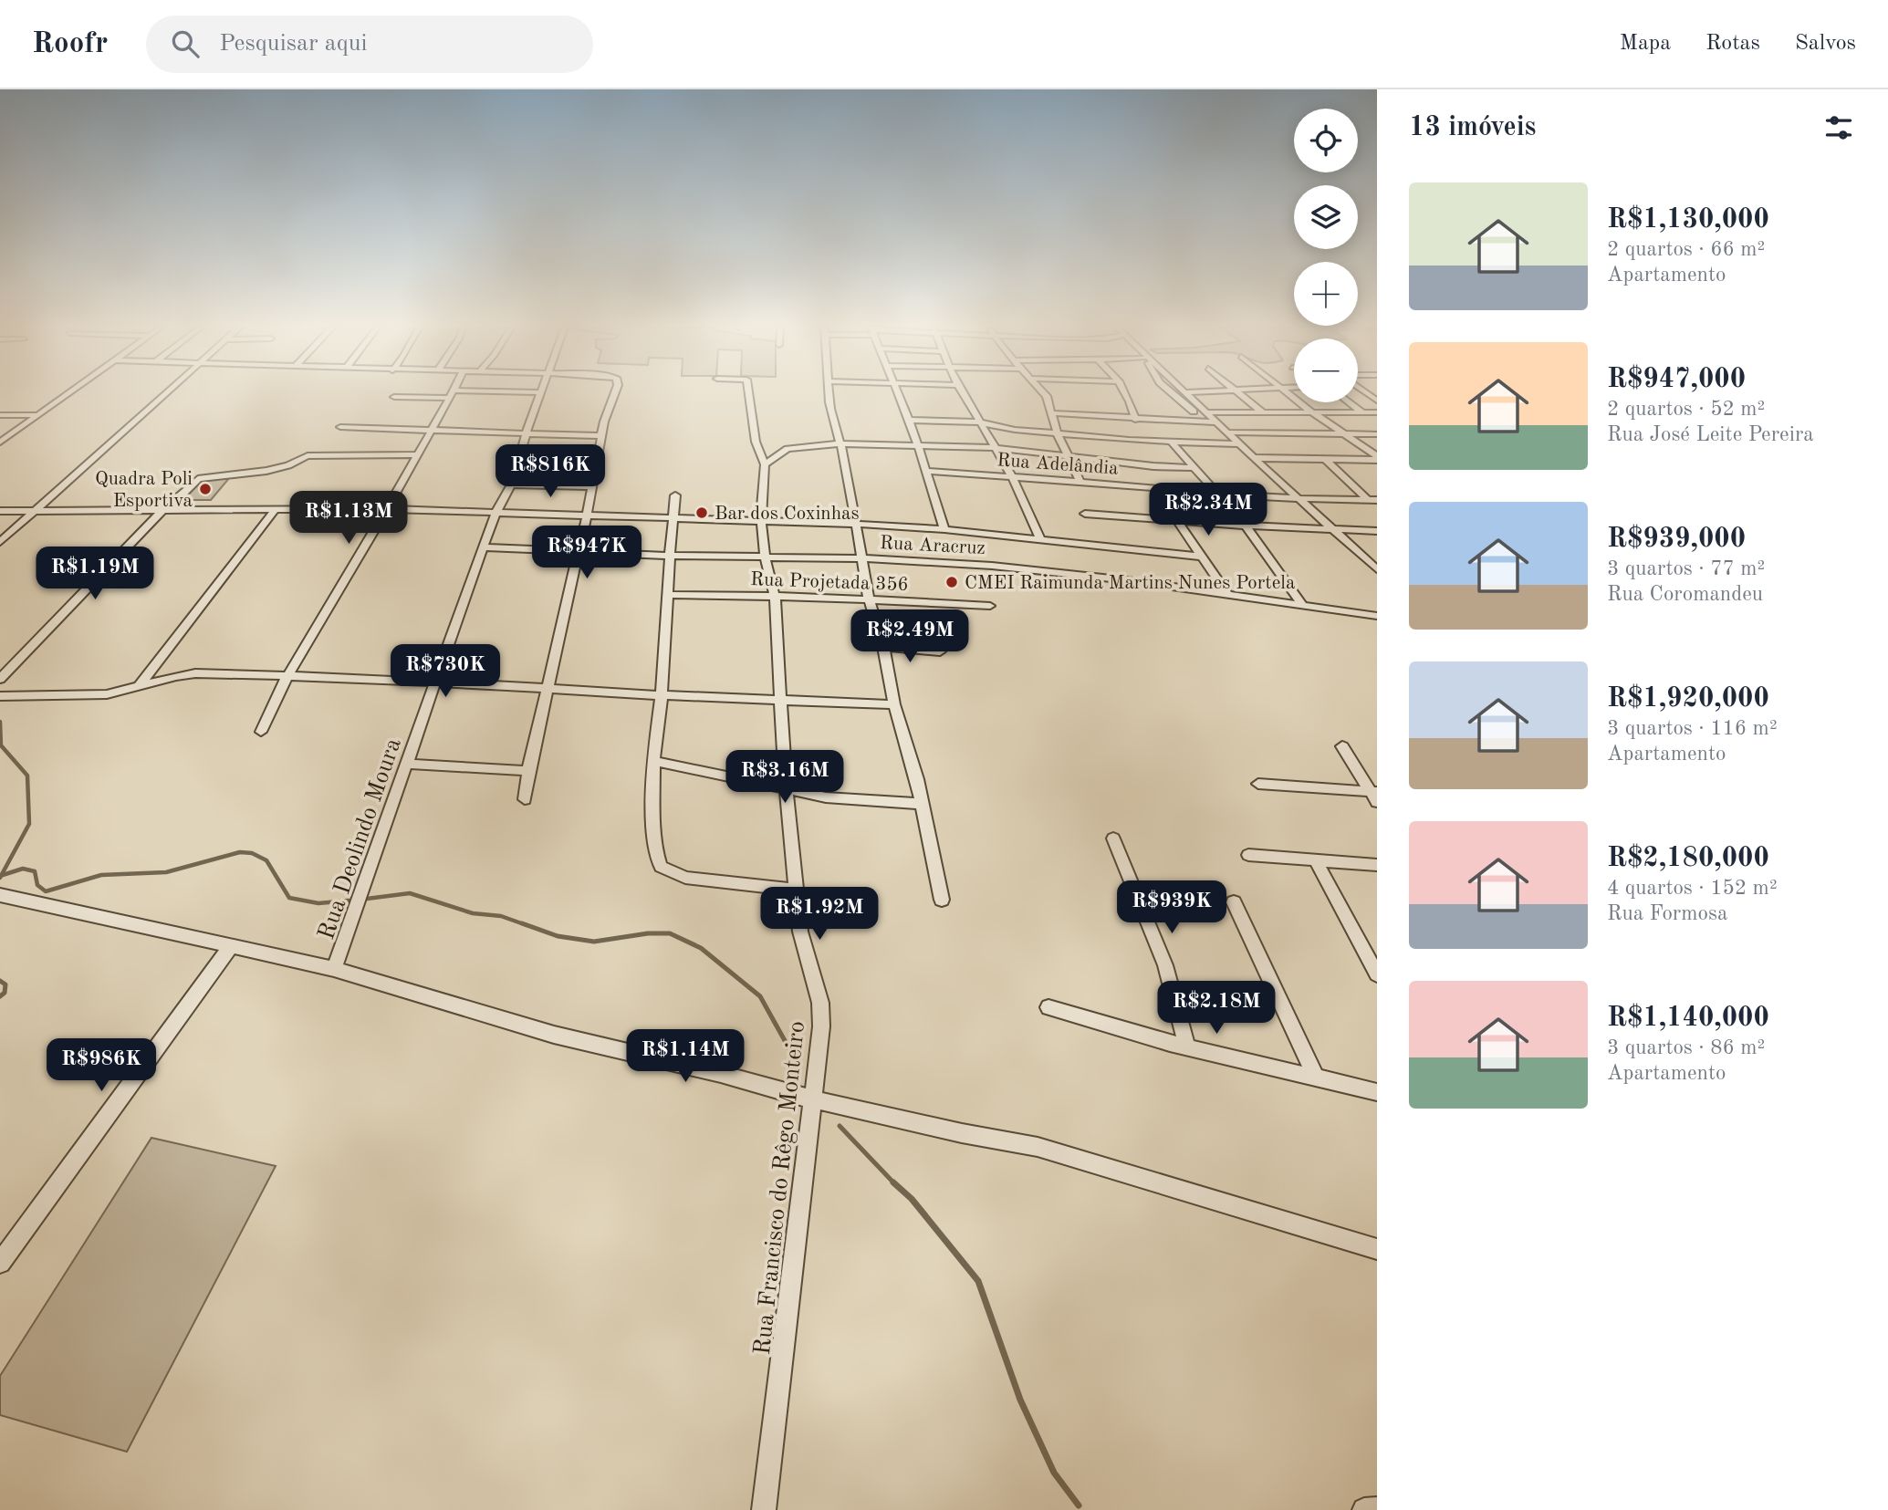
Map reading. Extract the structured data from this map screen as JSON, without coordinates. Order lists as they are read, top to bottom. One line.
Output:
{"streets":{"street":["Rua Adelândia","Rua Aracruz","Rua Projetada 356","Rua Deolindo Moura","Rua Francisco do Rêgo Monteiro"]},"crossings":[["Rua Aracruz","Rua Deolindo Moura"],["Rua Aracruz","Rua Francisco do Rêgo Monteiro"],["Rua Projetada 356","Rua Francisco do Rêgo Monteiro"]],"places":["Quadra Poli Esportiva","Bar dos Coxinhas","CMEI Raimunda Martins Nunes Portela"],"page":{"header":"Roofr","search":"Pesquisar aqui","nav":["Mapa","Rotas","Salvos"],"heading":"13 imóveis","map_buttons":["+","−"],"list":[{"name":"R$1,130,000","note":"2 quartos · 66 m² · Apartamento"},{"name":"R$947,000","note":"2 quartos · 52 m² · Rua José Leite Pereira"},{"name":"R$939,000","note":"3 quartos · 77 m² · Rua Coromandeu"},{"name":"R$1,920,000","note":"3 quartos · 116 m² · Apartamento"},{"name":"R$2,180,000","note":"4 quartos · 152 m² · Rua Formosa"},{"name":"R$1,140,000","note":"3 quartos · 86 m² · Apartamento"}],"price":["R$816K","R$2.34M","R$1.13M","R$947K","R$1.19M","R$2.49M","R$730K","R$3.16M","R$939K","R$1.92M","R$2.18M","R$1.14M","R$986K"]}}
